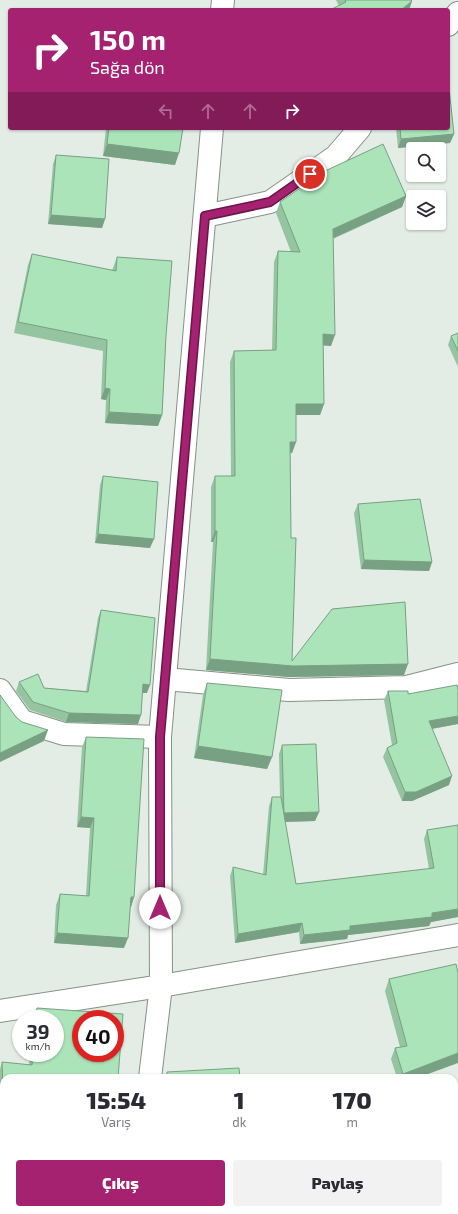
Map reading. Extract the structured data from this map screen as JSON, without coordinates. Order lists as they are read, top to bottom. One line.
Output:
{"page":{"turn":["150 m","Sağa dön"],"speed":"39 km/h","limit":"40","eta":["15:54","Varış","1","dk","170","m"],"buttons":["Çıkış","Paylaş"]}}
